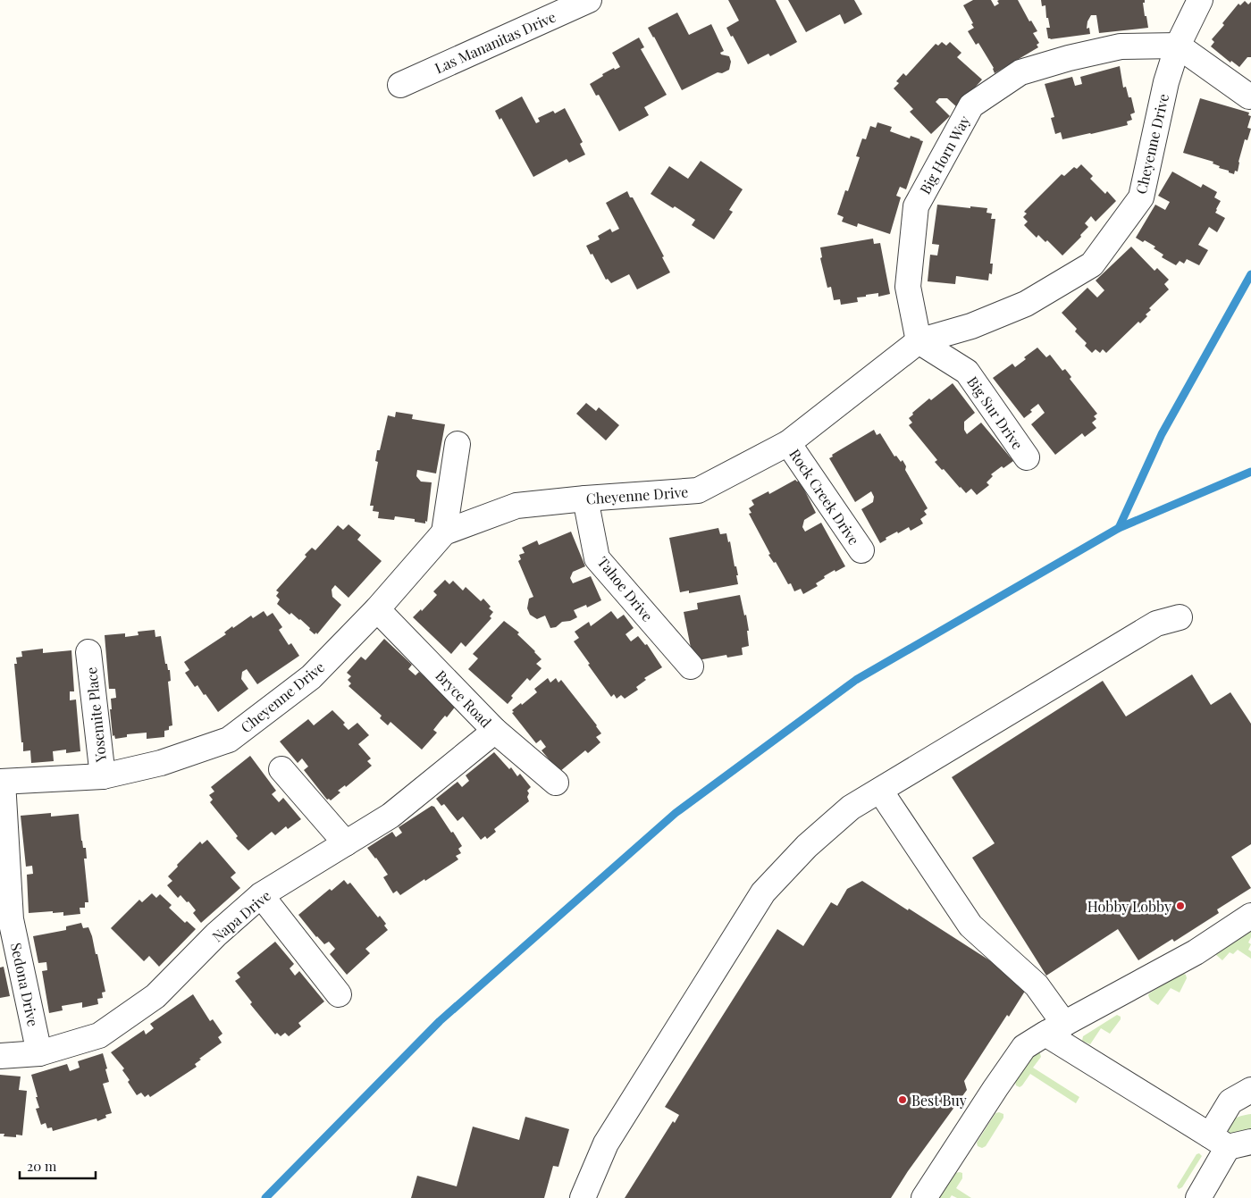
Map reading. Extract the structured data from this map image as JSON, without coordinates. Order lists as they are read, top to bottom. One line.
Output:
{"streets":{"street":["Las Mananitas Drive","Cheyenne Drive","Big Horn Way","Big Sur Drive","Rock Creek Drive","Tahoe Drive","Bryce Road","Yosemite Place","Napa Drive","Sedona Drive"]},"crossings":[["Cheyenne Drive","Big Horn Way"],["Cheyenne Drive","Big Sur Drive"],["Cheyenne Drive","Rock Creek Drive"],["Cheyenne Drive","Tahoe Drive"],["Cheyenne Drive","Bryce Road"],["Cheyenne Drive","Yosemite Place"],["Cheyenne Drive","Sedona Drive"],["Big Horn Way","Big Sur Drive"],["Bryce Road","Napa Drive"],["Napa Drive","Sedona Drive"]],"places":["Hobby Lobby","Best Buy"],"scale_bar":"20 m"}
